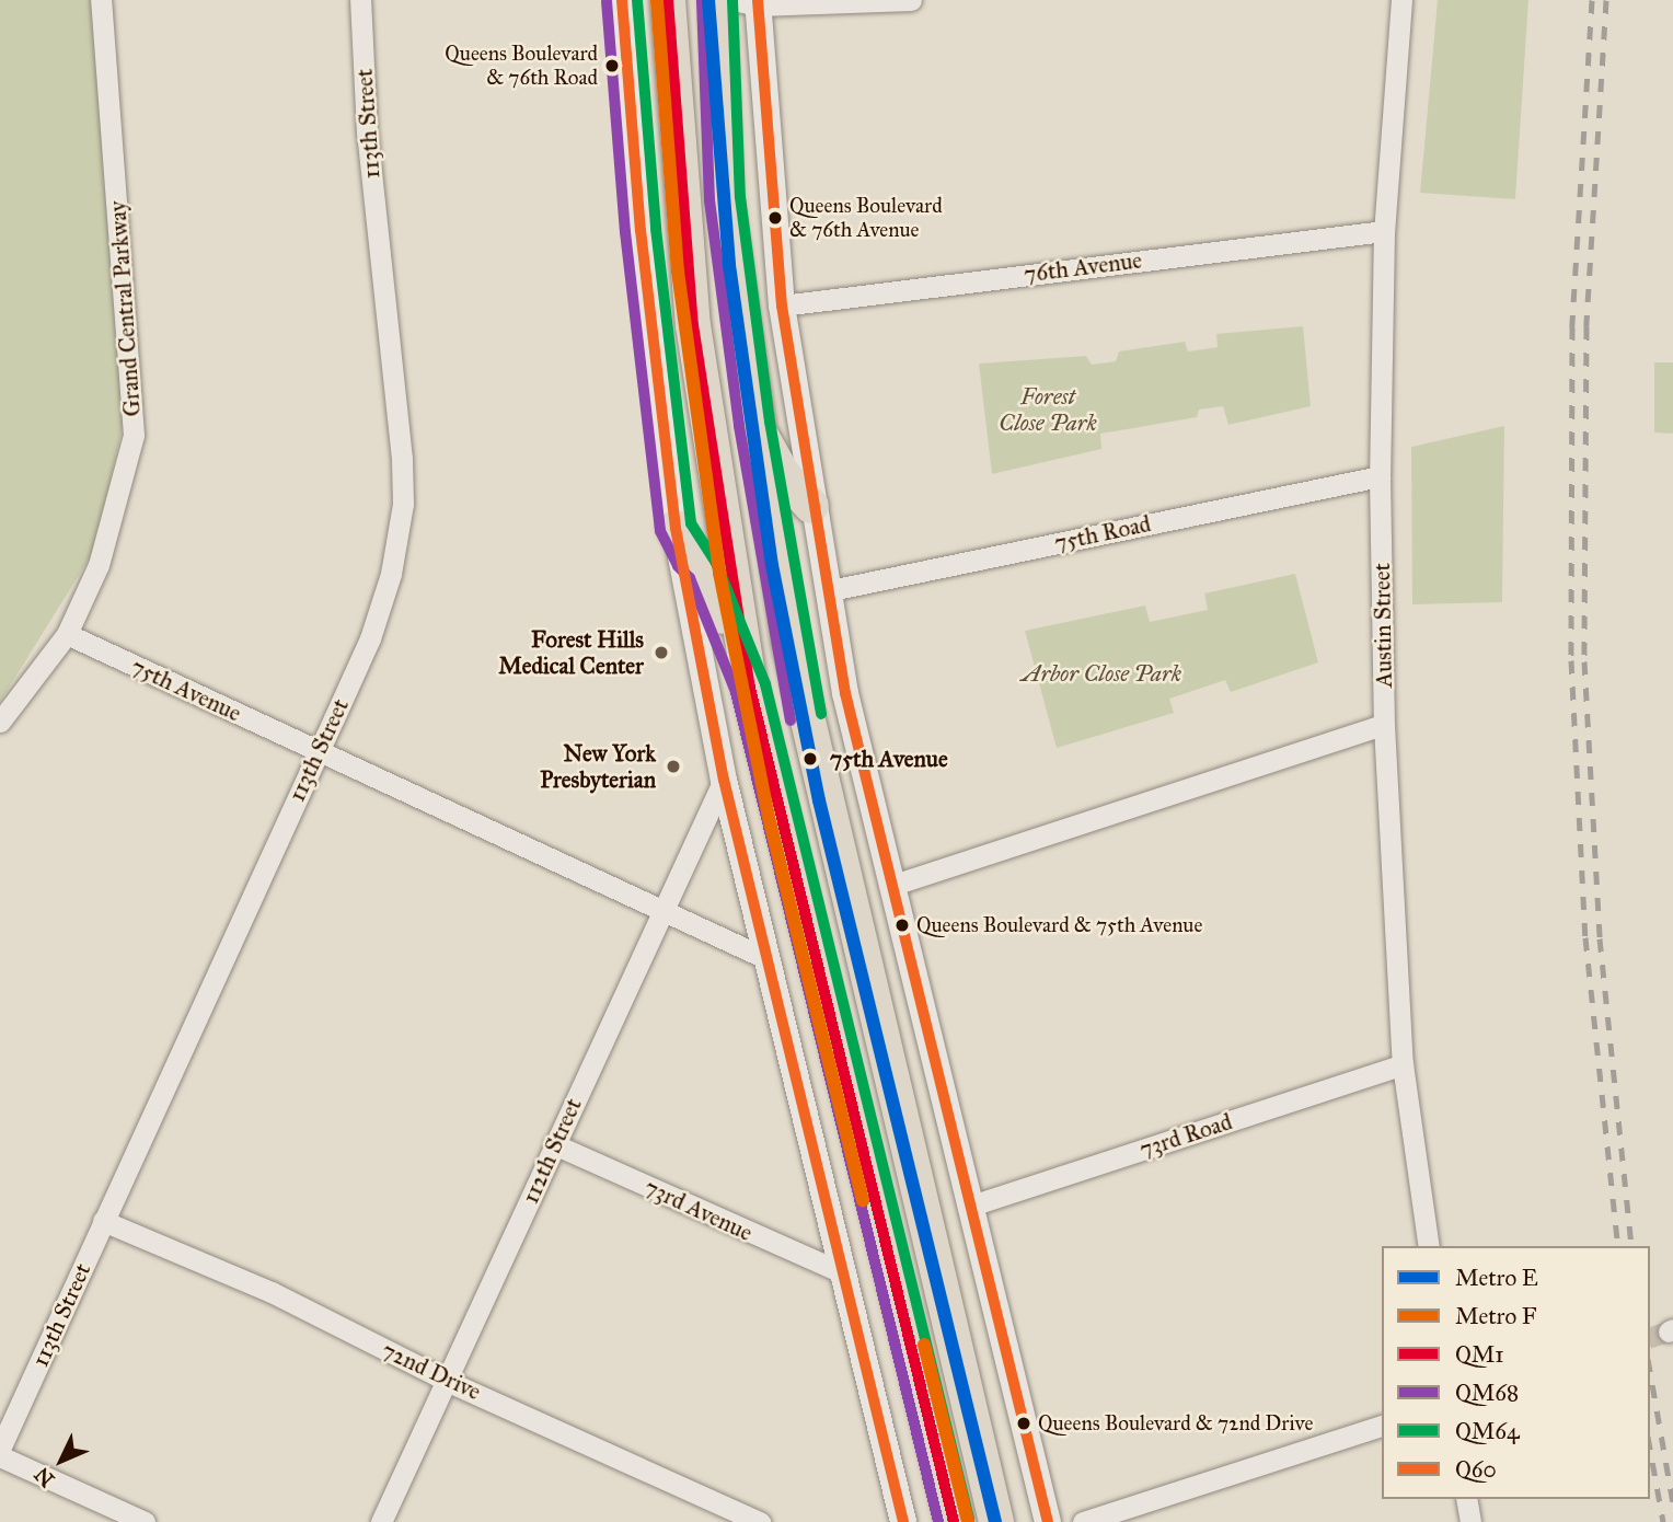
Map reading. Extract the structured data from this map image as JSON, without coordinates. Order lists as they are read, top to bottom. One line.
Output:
{"streets":{"street":["113th Street","76th Avenue","Grand Central Parkway","75th Road","Austin Street","75th Avenue","73rd Road","112th Street","73rd Avenue","72nd Drive"]},"crossings":[["113th Street","75th Avenue"],["113th Street","72nd Drive"],["76th Avenue","Austin Street"],["Grand Central Parkway","75th Avenue"],["75th Road","Austin Street"],["Austin Street","73rd Road"],["75th Avenue","112th Street"],["112th Street","73rd Avenue"],["112th Street","72nd Drive"]],"parks":["Forest Close Park","Arbor Close Park"],"places":["Queens Boulevard & 76th Road","Queens Boulevard & 76th Avenue","Forest Hills Medical Center","75th Avenue","New York Presbyterian","Queens Boulevard & 75th Avenue","Queens Boulevard & 72nd Drive"],"lines":["metro line E","transit line QM1","transit line QM64","transit line Q60","metro line F","transit line QM68"],"legend":["Metro E","Metro F","QM1","QM68","QM64","Q60"],"north":"bottom left"}
